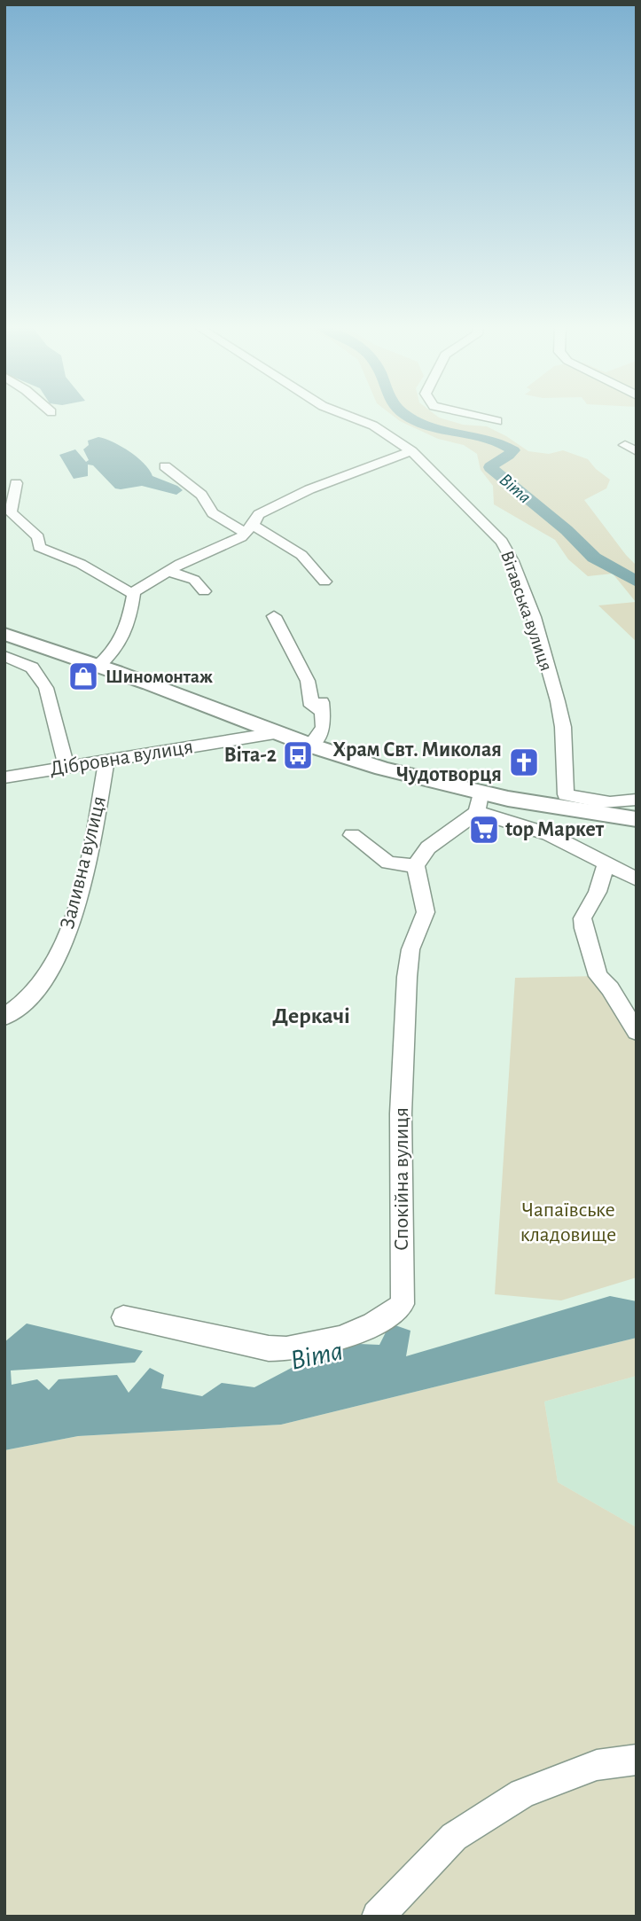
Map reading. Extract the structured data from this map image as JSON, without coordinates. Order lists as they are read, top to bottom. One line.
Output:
{"streets":{"street":["Вітавська вулиця","Дібровна вулиця","Заливна вулиця","Спокійна вулиця"]},"crossings":[["Дібровна вулиця","Заливна вулиця"]],"districts":["Деркачі"],"water":["Віта"],"parks":["Чапаївське кладовище"],"places":{"shop":["Шиномонтаж"],"bus stop":["Віта-2"],"church":["Храм Свт. Миколая Чудотворця"],"supermarket":["top Маркет"]}}
